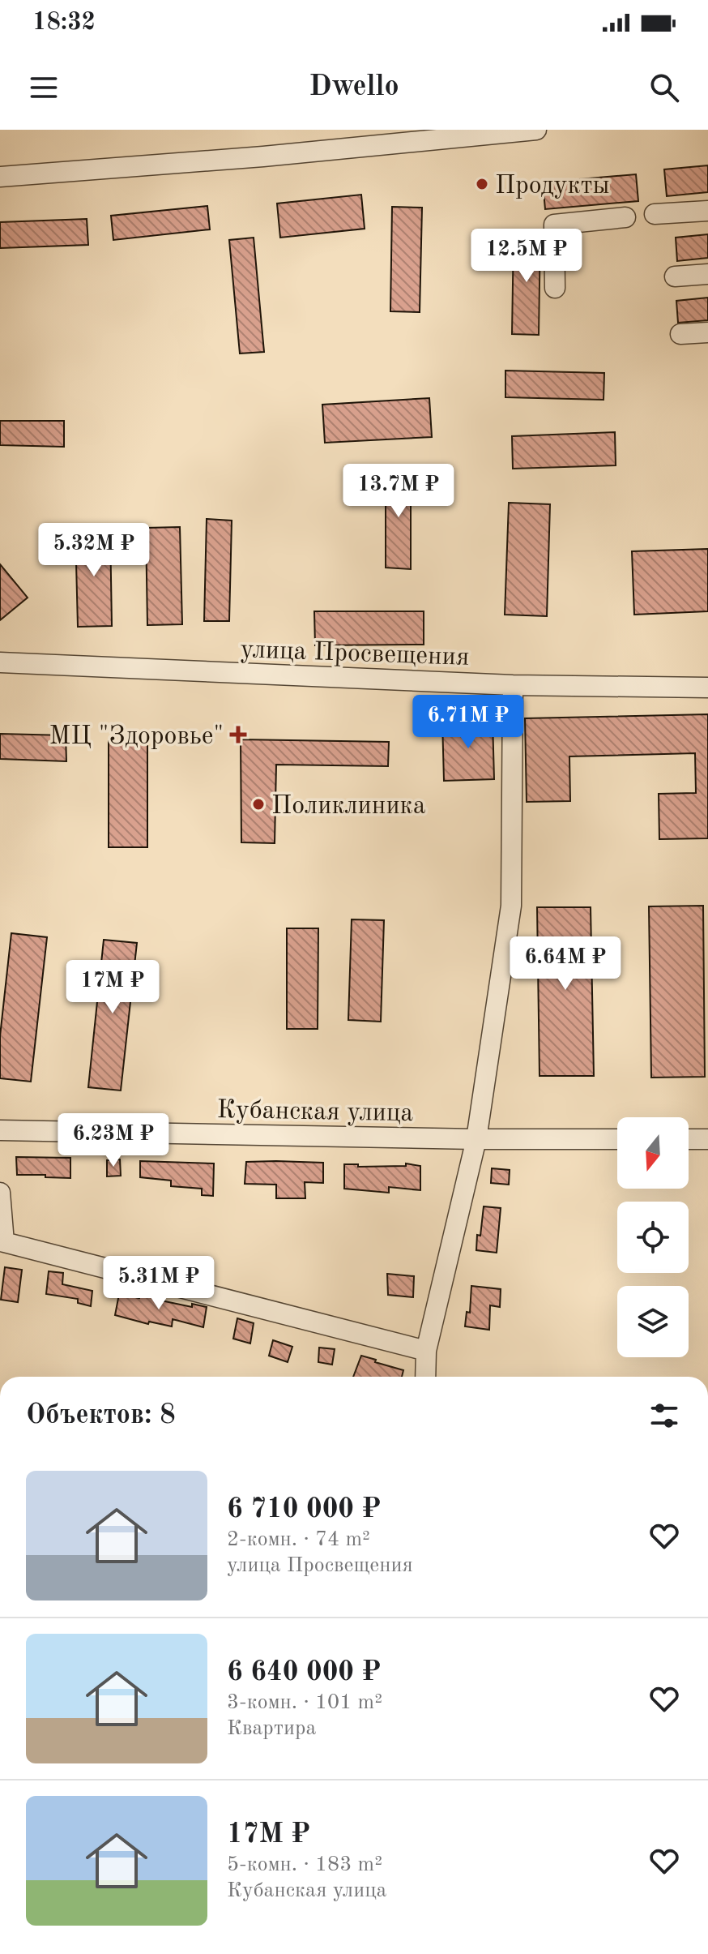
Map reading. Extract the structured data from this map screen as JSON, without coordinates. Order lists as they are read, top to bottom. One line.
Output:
{"streets":{"street":["улица Просвещения","Кубанская улица"]},"places":{"other":["Продукты","Поликлиника"],"health":["МЦ \"Здоровье\""]},"north":"bottom","page":{"status":"18:32","header":"Dwello","price":["12.5M ₽","13.7M ₽","5.32M ₽","6.71M ₽","6.64M ₽","17M ₽","6.23M ₽","5.31M ₽"],"heading":"Объектов: 8","list":[{"name":"6 710 000 ₽","note":"2-комн. · 74 m² · улица Просвещения"},{"name":"6 640 000 ₽","note":"3-комн. · 101 m² · Квартира"},{"name":"17M ₽","note":"5-комн. · 183 m² · Кубанская улица"}]}}
